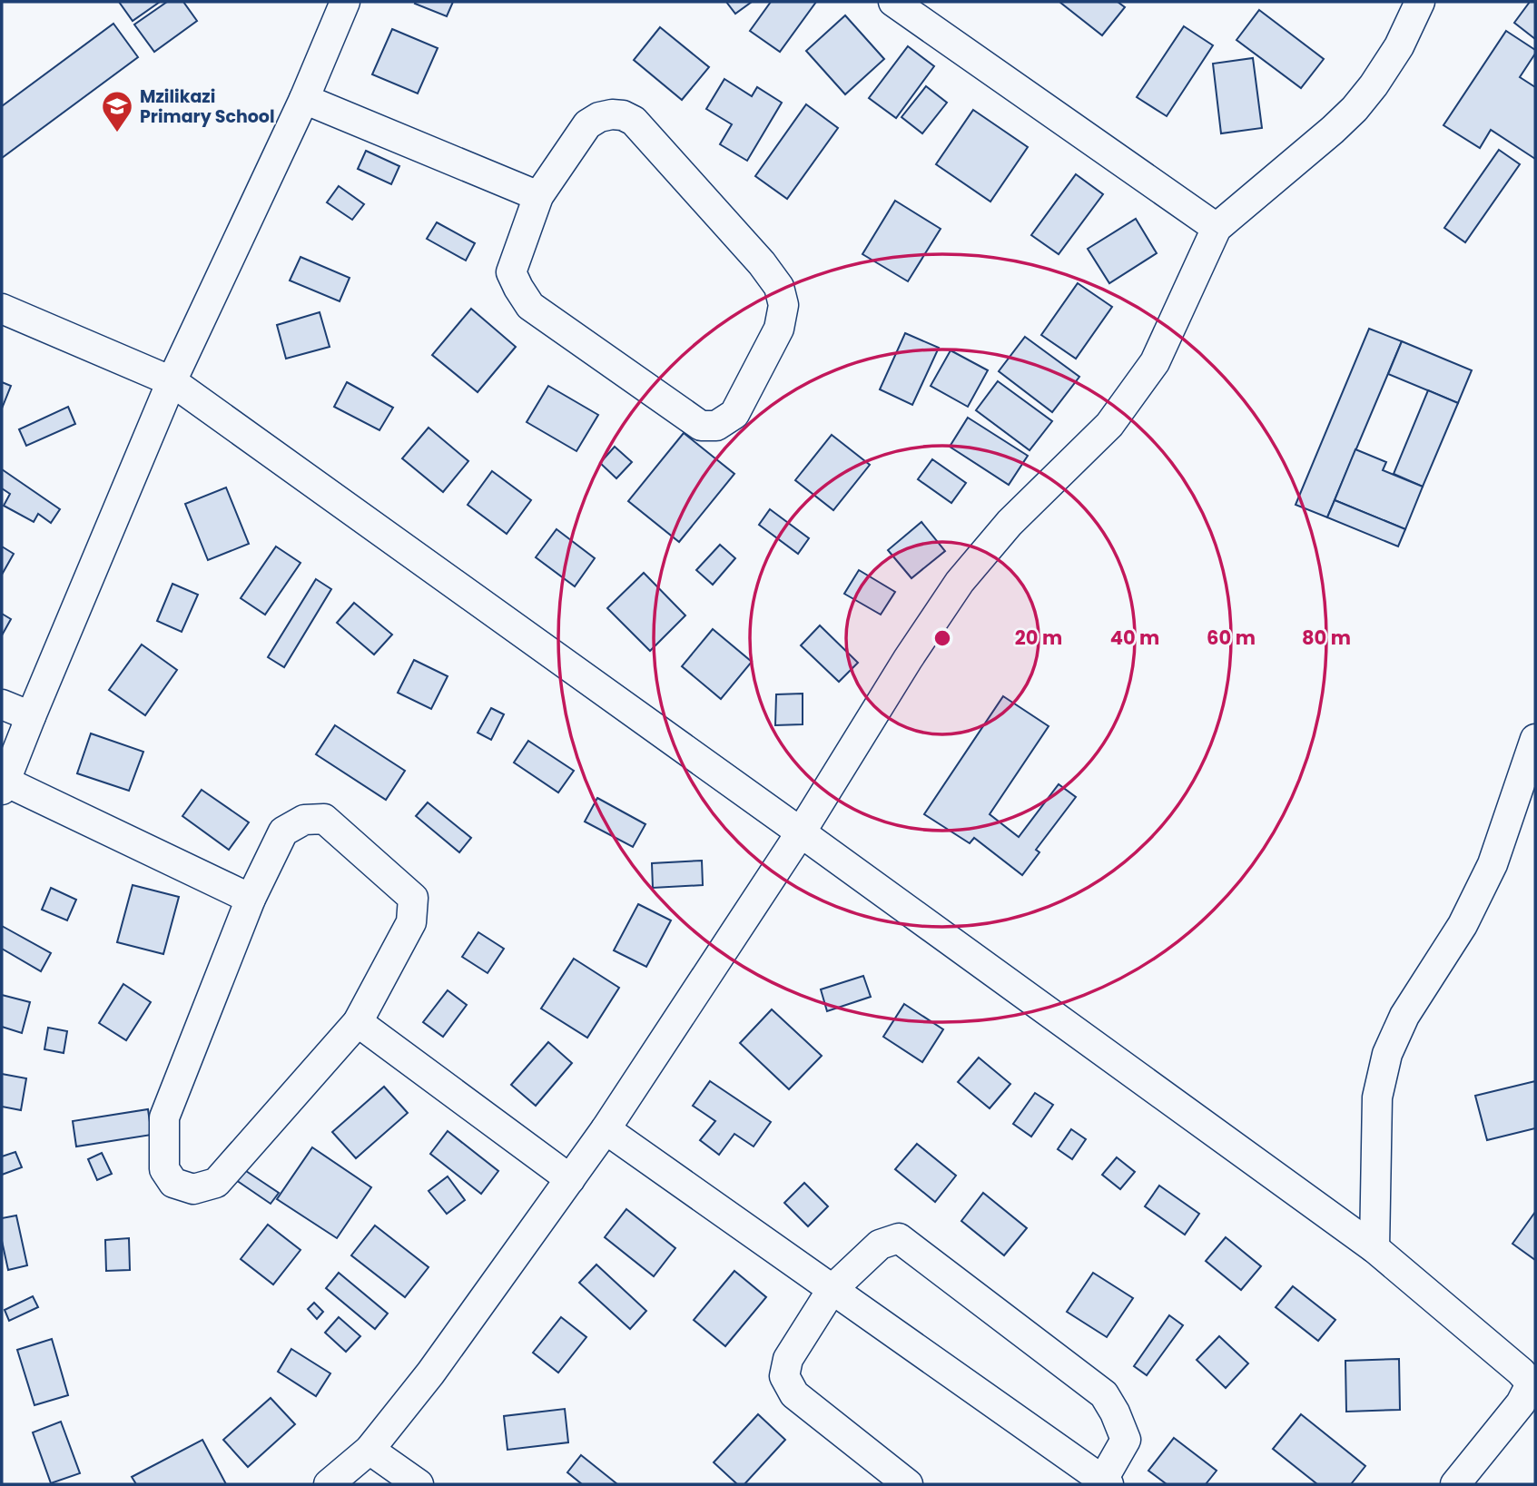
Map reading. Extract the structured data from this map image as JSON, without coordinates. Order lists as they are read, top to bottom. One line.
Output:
{"places":{"school or university":["Mzilikazi Primary School"]},"rings":["20 m","40 m","60 m","80 m"]}
